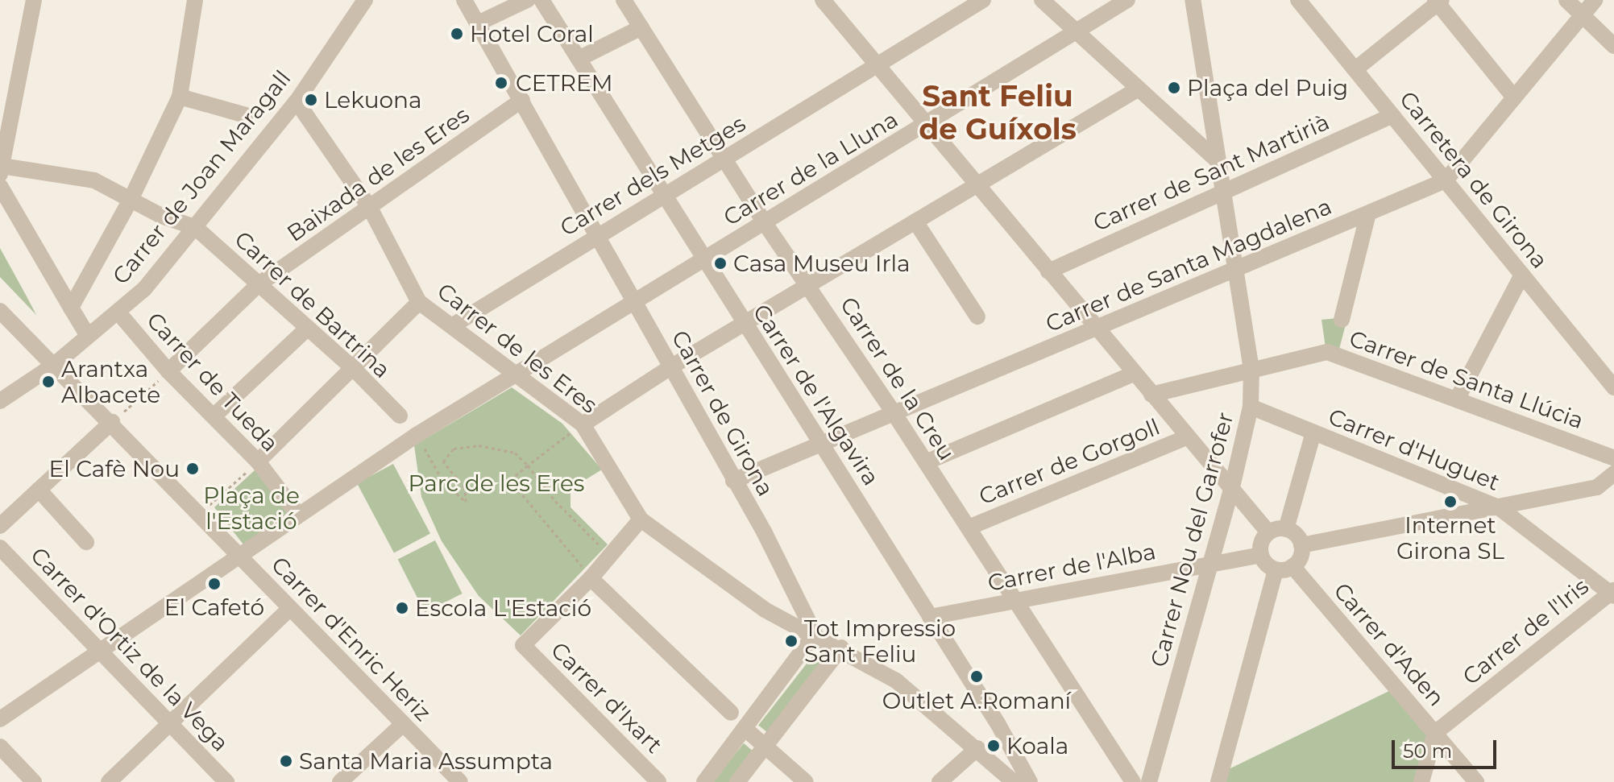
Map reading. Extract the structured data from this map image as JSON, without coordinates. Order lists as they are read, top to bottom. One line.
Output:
{"streets":{"street":["Carrer de la Lluna","Carrer de Sant Martirià","Baixada de les Eres","Carrer dels Metges","Carrer de Joan Maragall","Carretera de Girona","Carrer de Santa Magdalena","Carrer de Bartrina","Carrer de les Eres","Carrer de la Creu","Carrer de Santa Llúcia","Carrer de Tueda","Carrer de l'Algavira","Carrer de Girona","Carrer d'Huguet","Carrer de Gorgoll","Carrer Nou del Garrofer","Carrer de l'Alba","Carrer de l'Iris","Carrer d'Enric Heriz","Carrer d'Aden","Carrer d'Ortiz de la Vega","Carrer d'Ixart"]},"crossings":[["Carrer de la Lluna","Carrer de les Eres"],["Carrer de la Lluna","Carrer de la Creu"],["Carrer de la Lluna","Carrer de Tueda"],["Carrer de la Lluna","Carrer de l'Algavira"],["Carrer de la Lluna","Carrer de Girona"],["Carrer de la Lluna","Carrer d'Enric Heriz"],["Carrer de la Lluna","Carrer d'Ortiz de la Vega"],["Carrer de Sant Martirià","Carretera de Girona"],["Carrer de Sant Martirià","Carrer Nou del Garrofer"],["Baixada de les Eres","Carrer de Bartrina"],["Baixada de les Eres","Carrer de les Eres"],["Baixada de les Eres","Carrer de Tueda"],["Baixada de les Eres","Carrer de Girona"],["Carrer dels Metges","Carrer de les Eres"],["Carrer dels Metges","Carrer de la Creu"],["Carrer dels Metges","Carrer de l'Algavira"],["Carrer dels Metges","Carrer de Girona"],["Carrer de Joan Maragall","Carrer de Bartrina"],["Carrer de Joan Maragall","Carrer de les Eres"],["Carrer de Joan Maragall","Carrer de Tueda"],["Carrer de Joan Maragall","Carrer d'Enric Heriz"],["Carretera de Girona","Carrer de Santa Magdalena"],["Carrer de Santa Magdalena","Carrer de la Creu"],["Carrer de Santa Magdalena","Carrer de l'Algavira"],["Carrer de Santa Magdalena","Carrer de Girona"],["Carrer de Santa Magdalena","Carrer Nou del Garrofer"],["Carrer de les Eres","Carrer de Girona"],["Carrer de la Creu","Carrer de Gorgoll"],["Carrer de la Creu","Carrer de l'Alba"],["Carrer de Santa Llúcia","Carrer Nou del Garrofer"],["Carrer de l'Algavira","Carrer de l'Alba"],["Carrer d'Huguet","Carrer Nou del Garrofer"],["Carrer d'Huguet","Carrer de l'Iris"],["Carrer Nou del Garrofer","Carrer de l'Alba"],["Carrer de l'Alba","Carrer d'Aden"],["Carrer de l'Iris","Carrer d'Aden"]],"districts":["Sant Feliu de Guíxols"],"parks":["Parc de les Eres","Plaça de l'Estació"],"places":["Hotel Coral","CETREM","Plaça del Puig","Lekuona","Casa Museu Irla","Arantxa Albacete","El Cafè Nou","Internet Girona SL","El Cafetó","Escola L'Estació","Tot Impressio Sant Feliu","Outlet A.Romaní","Koala","Santa Maria Assumpta"],"scale_bar":"50 m"}
